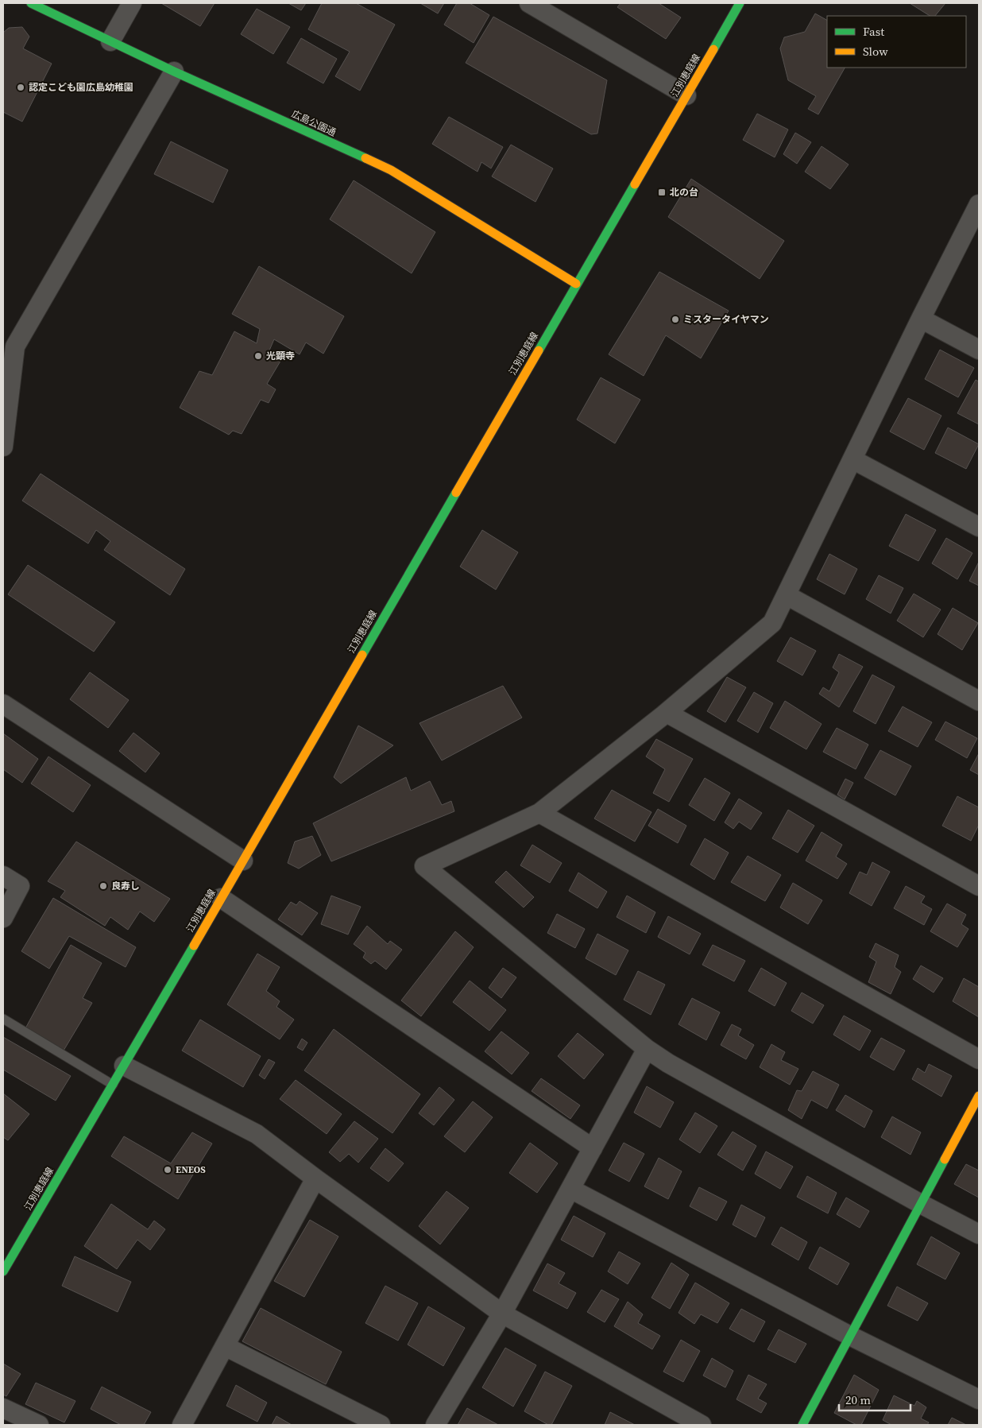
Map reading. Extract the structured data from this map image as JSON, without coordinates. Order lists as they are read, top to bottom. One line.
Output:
{"streets":{"main road":["江別恵庭線","広島公園通"]},"crossings":[["江別恵庭線","広島公園通"]],"places":{"other":["認定こども園広島幼稚園","ミスタータイヤマン","光顕寺","良寿し","ENEOS"],"transit":["北の台"]},"legend":["Fast","Slow"],"scale_bar":"20 m"}
